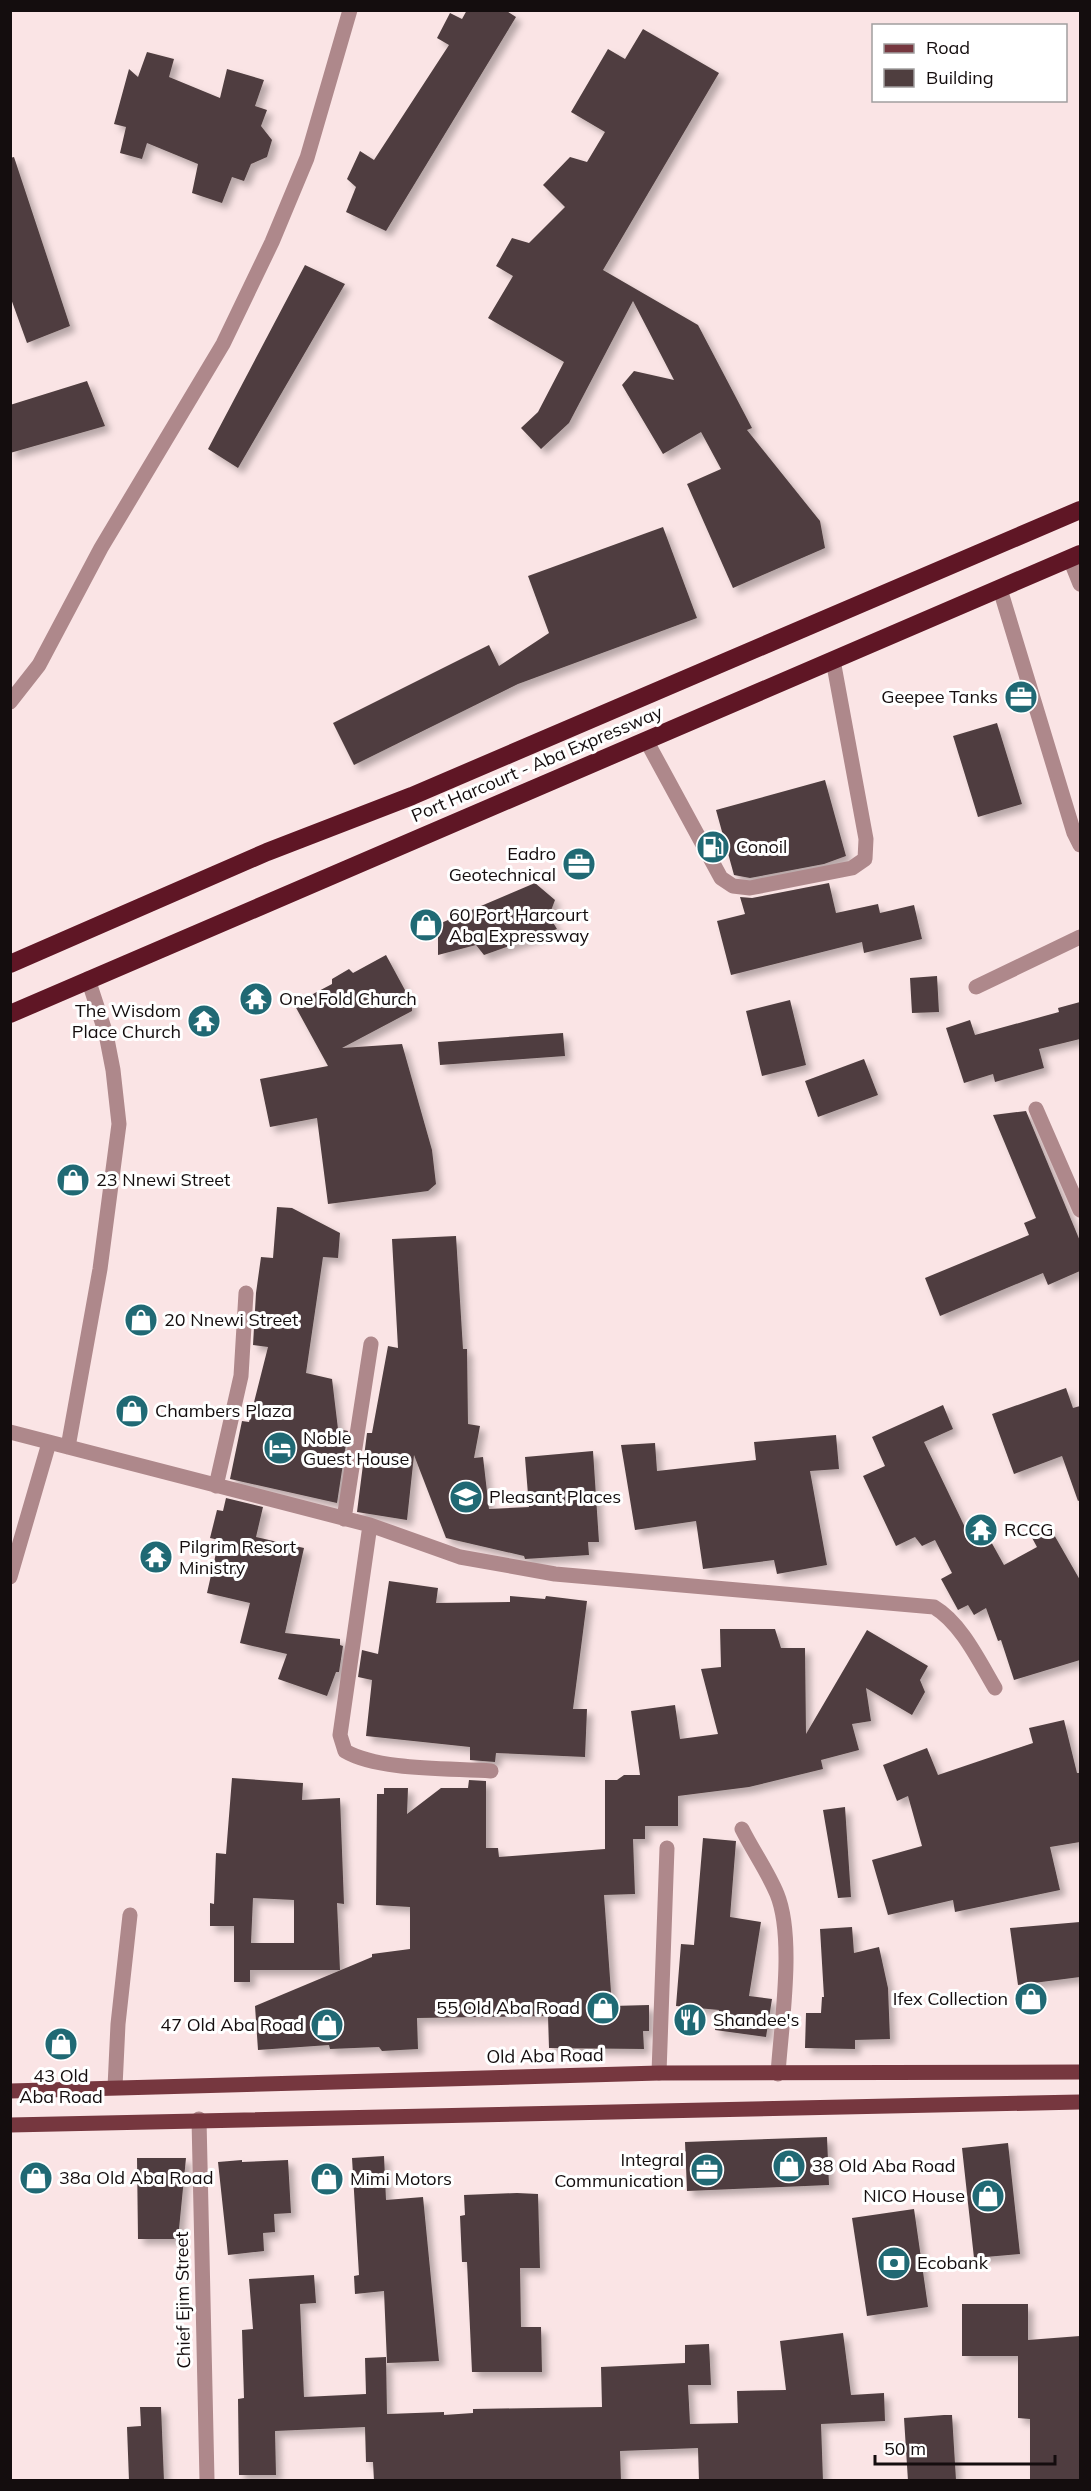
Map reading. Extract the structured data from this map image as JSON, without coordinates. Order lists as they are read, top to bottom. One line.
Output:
{"streets":{"highway":["Port Harcourt - Aba Expressway"],"main road":["Old Aba Road"],"street":["Chief Ejim Street"]},"places":{"office":["Geepee Tanks","Eadro Geotechnical","Integral Communication"],"fuel station":["Conoil"],"shop":["60 Port Harcourt Aba Expressway","23 Nnewi Street","20 Nnewi Street","Chambers Plaza","Ifex Collection","55 Old Aba Road","47 Old Aba Road","43 Old Aba Road","38 Old Aba Road","38a Old Aba Road","Mimi Motors","NICO House"],"temple":["One Fold Church","The Wisdom Place Church","RCCG","Pilgrim Resort Ministry"],"hotel":["Noble Guest House"],"school or university":["Pleasant Places"],"restaurant":["Shandee's"],"bank":["Ecobank"]},"legend":["Road","Building"],"scale_bar":"50 m"}
